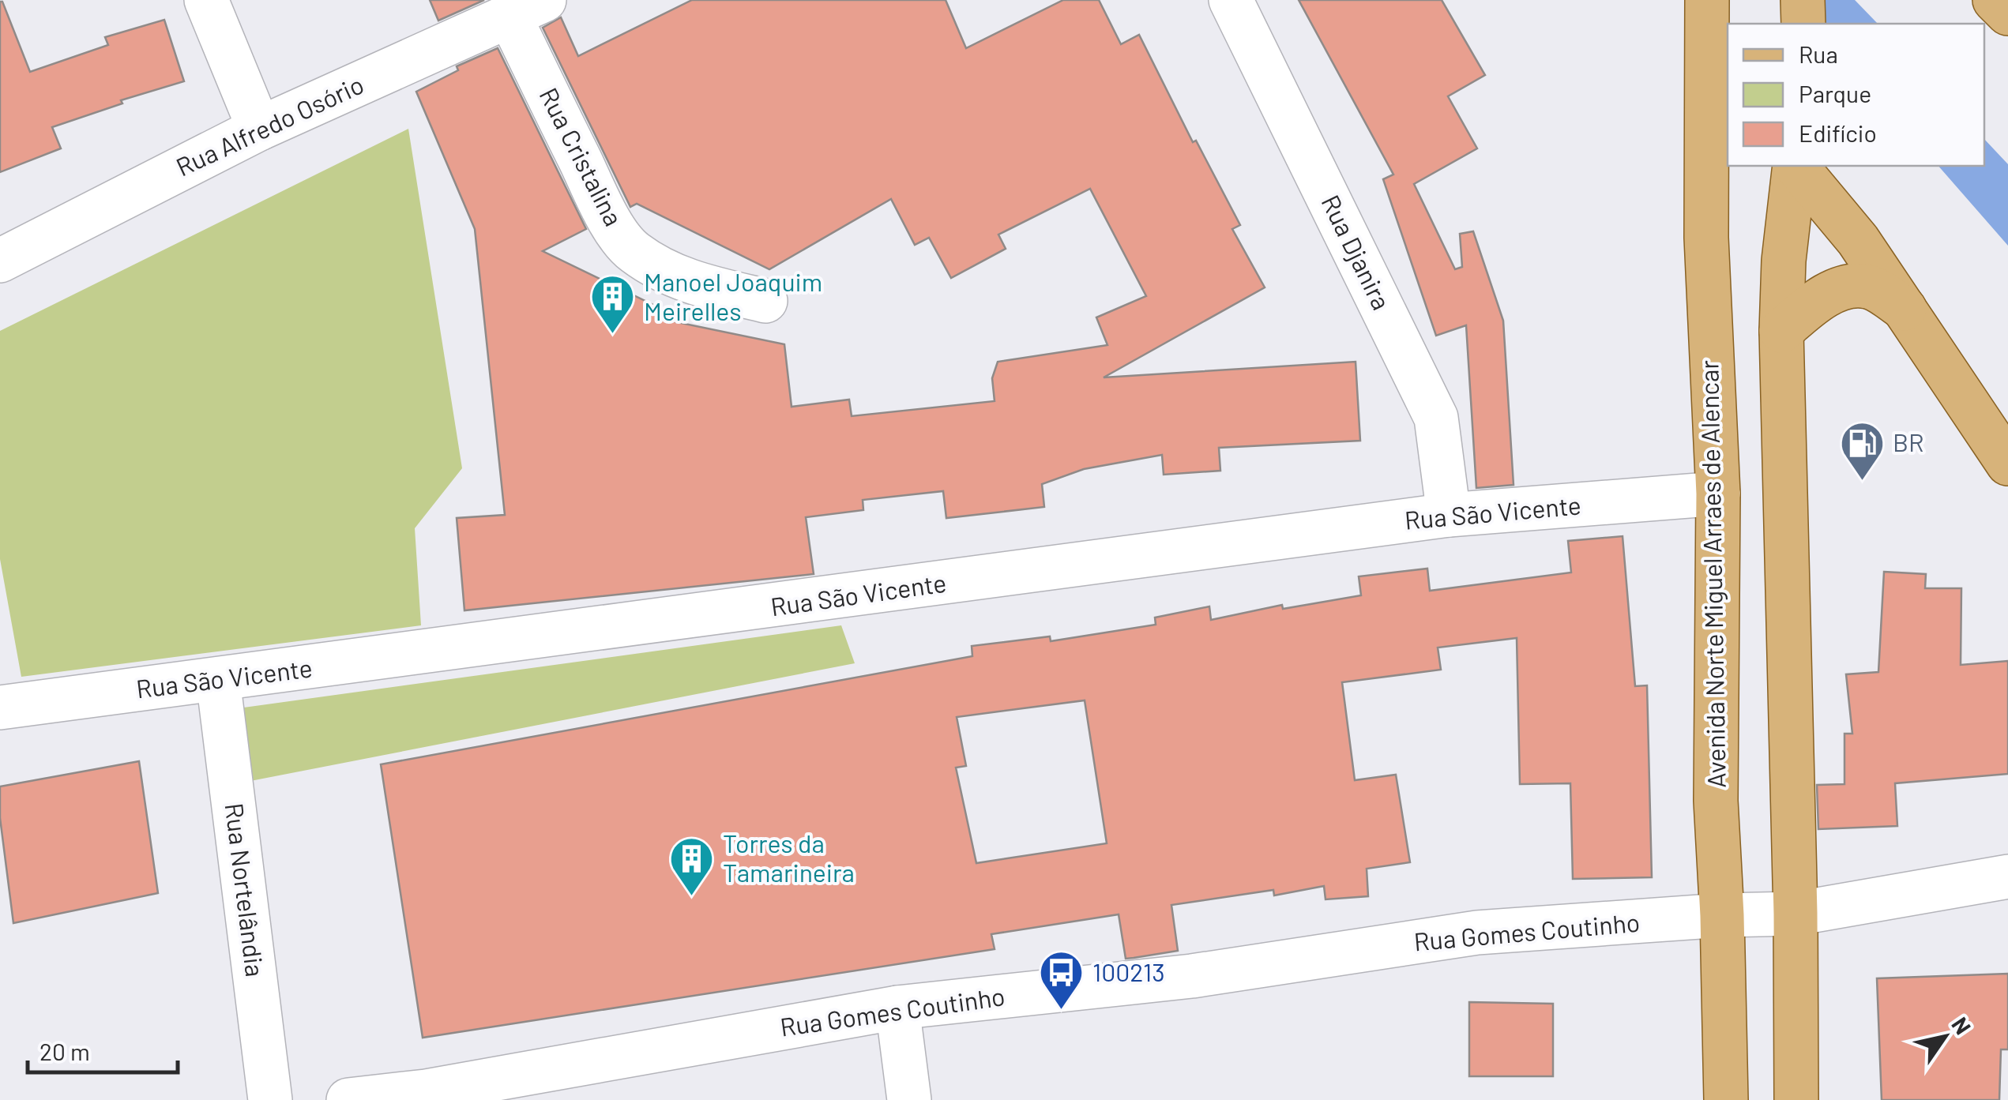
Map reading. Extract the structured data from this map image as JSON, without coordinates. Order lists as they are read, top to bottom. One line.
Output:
{"streets":{"main road":["Avenida Norte Miguel Arraes de Alencar"],"street":["Rua Alfredo Osório","Rua Cristalina","Rua Djanira","Rua São Vicente","Rua Nortelândia","Rua Gomes Coutinho"]},"crossings":[["Rua Alfredo Osório","Rua Cristalina"],["Rua Djanira","Rua São Vicente"],["Rua São Vicente","Avenida Norte Miguel Arraes de Alencar"],["Rua São Vicente","Rua Nortelândia"],["Avenida Norte Miguel Arraes de Alencar","Rua Gomes Coutinho"]],"places":{"building":["Manoel Joaquim Meirelles","Torres da Tamarineira"],"fuel station":["BR"],"bus stop":["100213"]},"legend":["Rua","Parque","Edifício"],"scale_bar":"20 m","north":"top right"}
